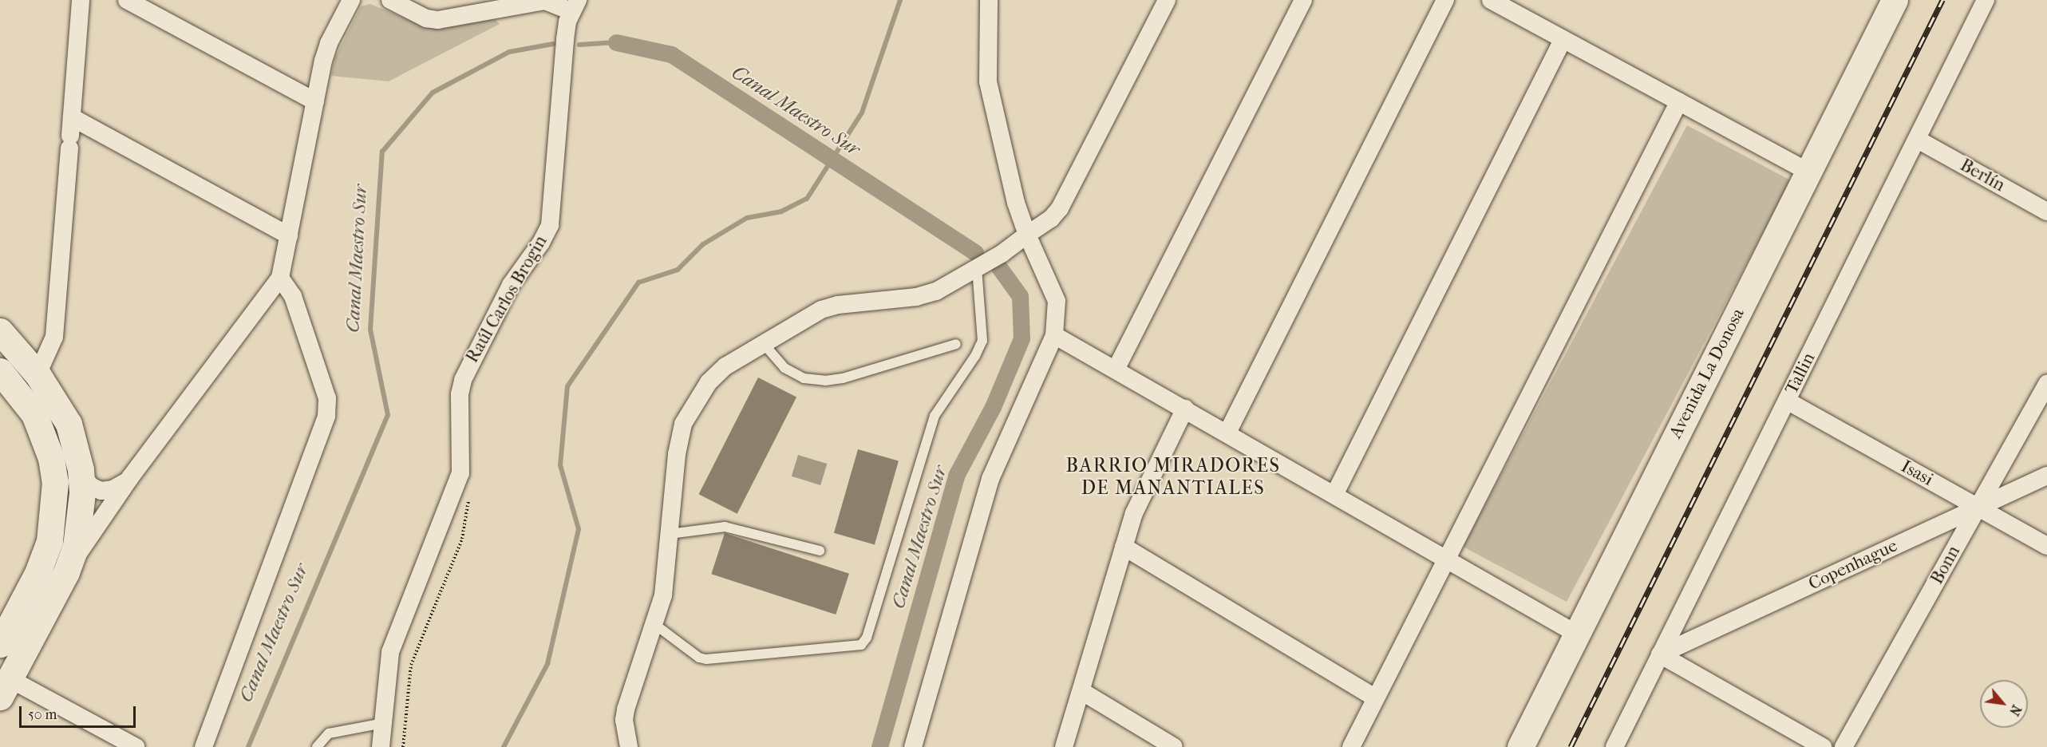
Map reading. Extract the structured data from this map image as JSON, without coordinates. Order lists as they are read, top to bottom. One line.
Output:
{"streets":{"main road":["Avenida La Donosa"],"street":["Berlín","Raúl Carlos Brogin","Tallin","Isasi","Copenhague","Bonn"]},"crossings":[["Berlín","Tallin"],["Tallin","Isasi"],["Tallin","Copenhague"],["Isasi","Copenhague"],["Isasi","Bonn"],["Copenhague","Bonn"]],"districts":["BARRIO MIRADORES DE MANANTIALES"],"water":["Canal Maestro Sur"],"scale_bar":"50 m","north":"bottom right"}
